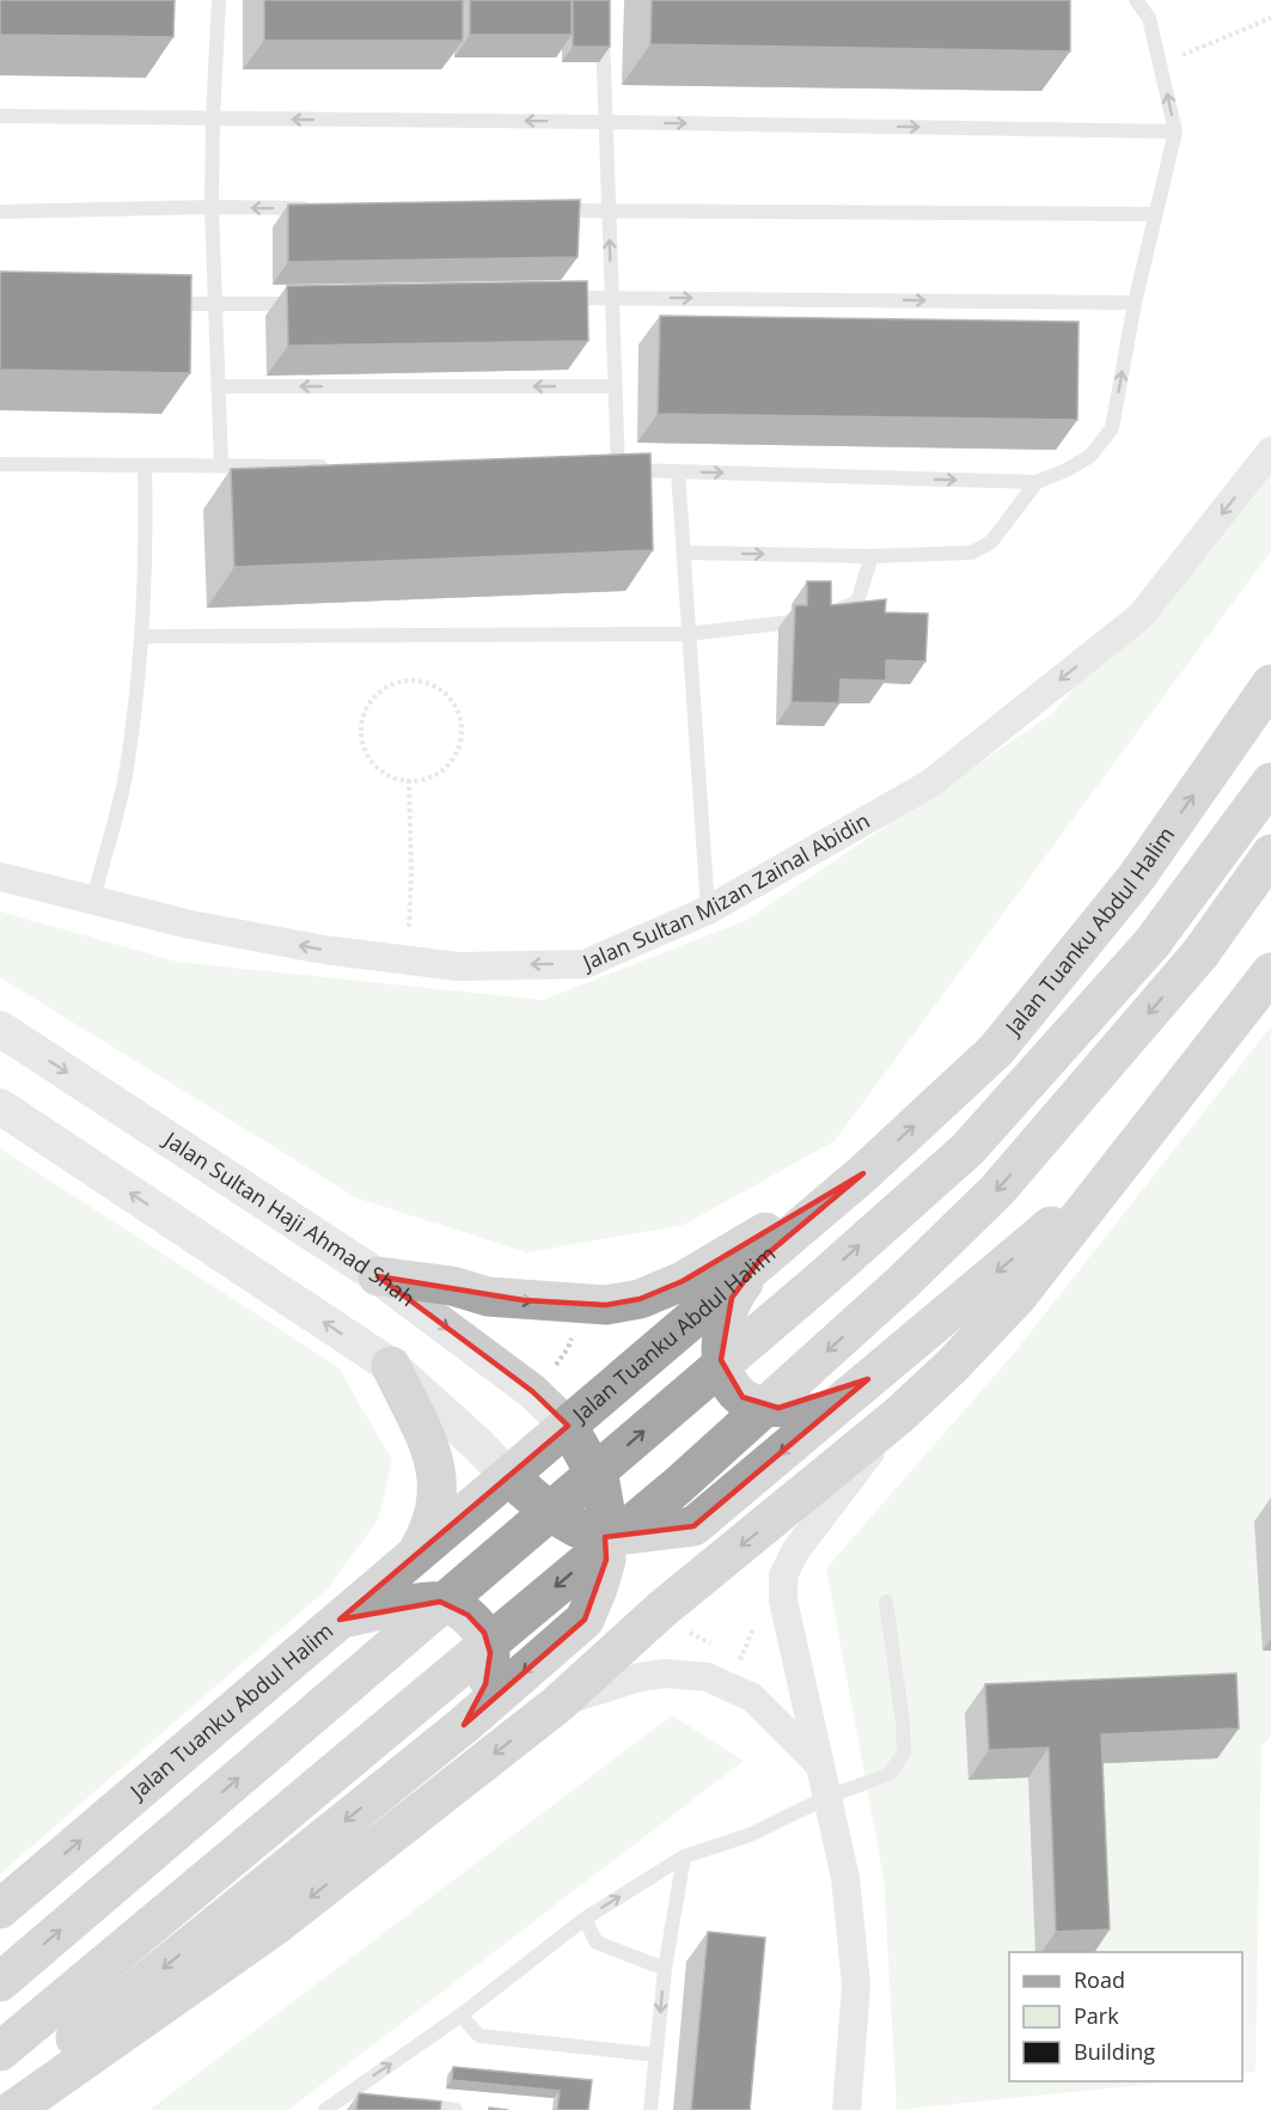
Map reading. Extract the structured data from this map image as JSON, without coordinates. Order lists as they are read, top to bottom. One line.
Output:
{"streets":{"main road":["Jalan Tuanku Abdul Halim"],"street":["Jalan Sultan Mizan Zainal Abidin","Jalan Sultan Haji Ahmad Shah"]},"crossings":[["Jalan Tuanku Abdul Halim","Jalan Sultan Haji Ahmad Shah"]],"one_way":["Jalan Sultan Mizan Zainal Abidin"],"legend":["Road","Park","Building"]}
